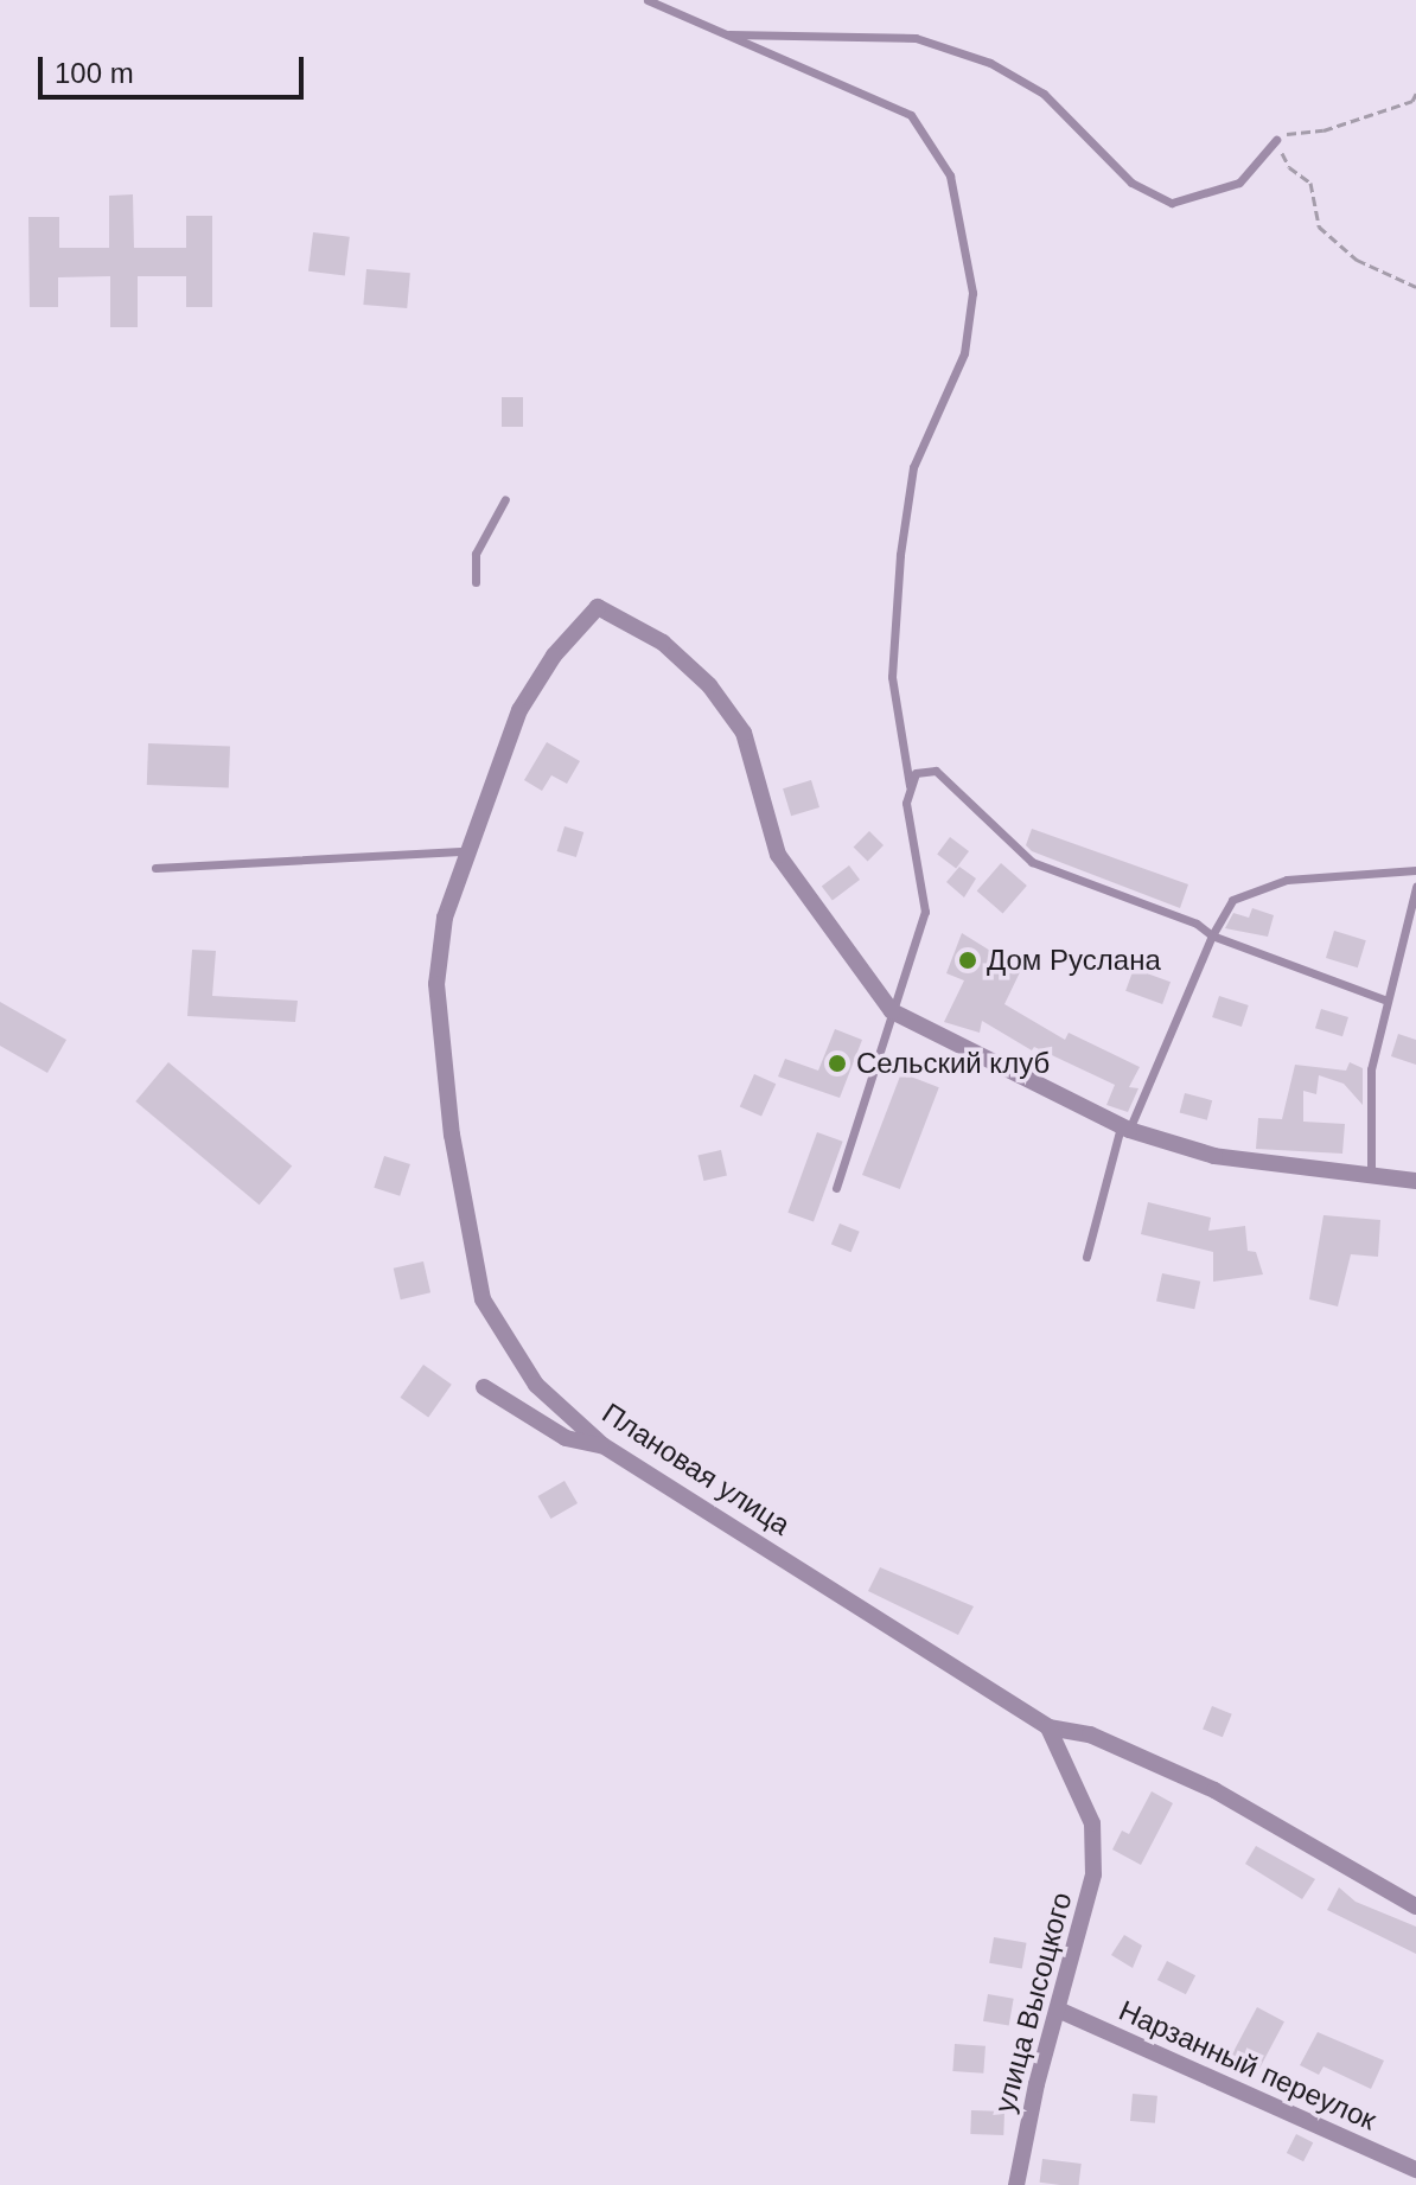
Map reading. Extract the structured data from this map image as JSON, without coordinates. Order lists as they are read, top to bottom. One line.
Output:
{"streets":{"street":["Плановая улица","улица Высоцкого","Нарзанный переулок"]},"crossings":[["Плановая улица","улица Высоцкого"],["улица Высоцкого","Нарзанный переулок"]],"places":["Дом Руслана","Сельский клуб"],"scale_bar":"100 m"}
